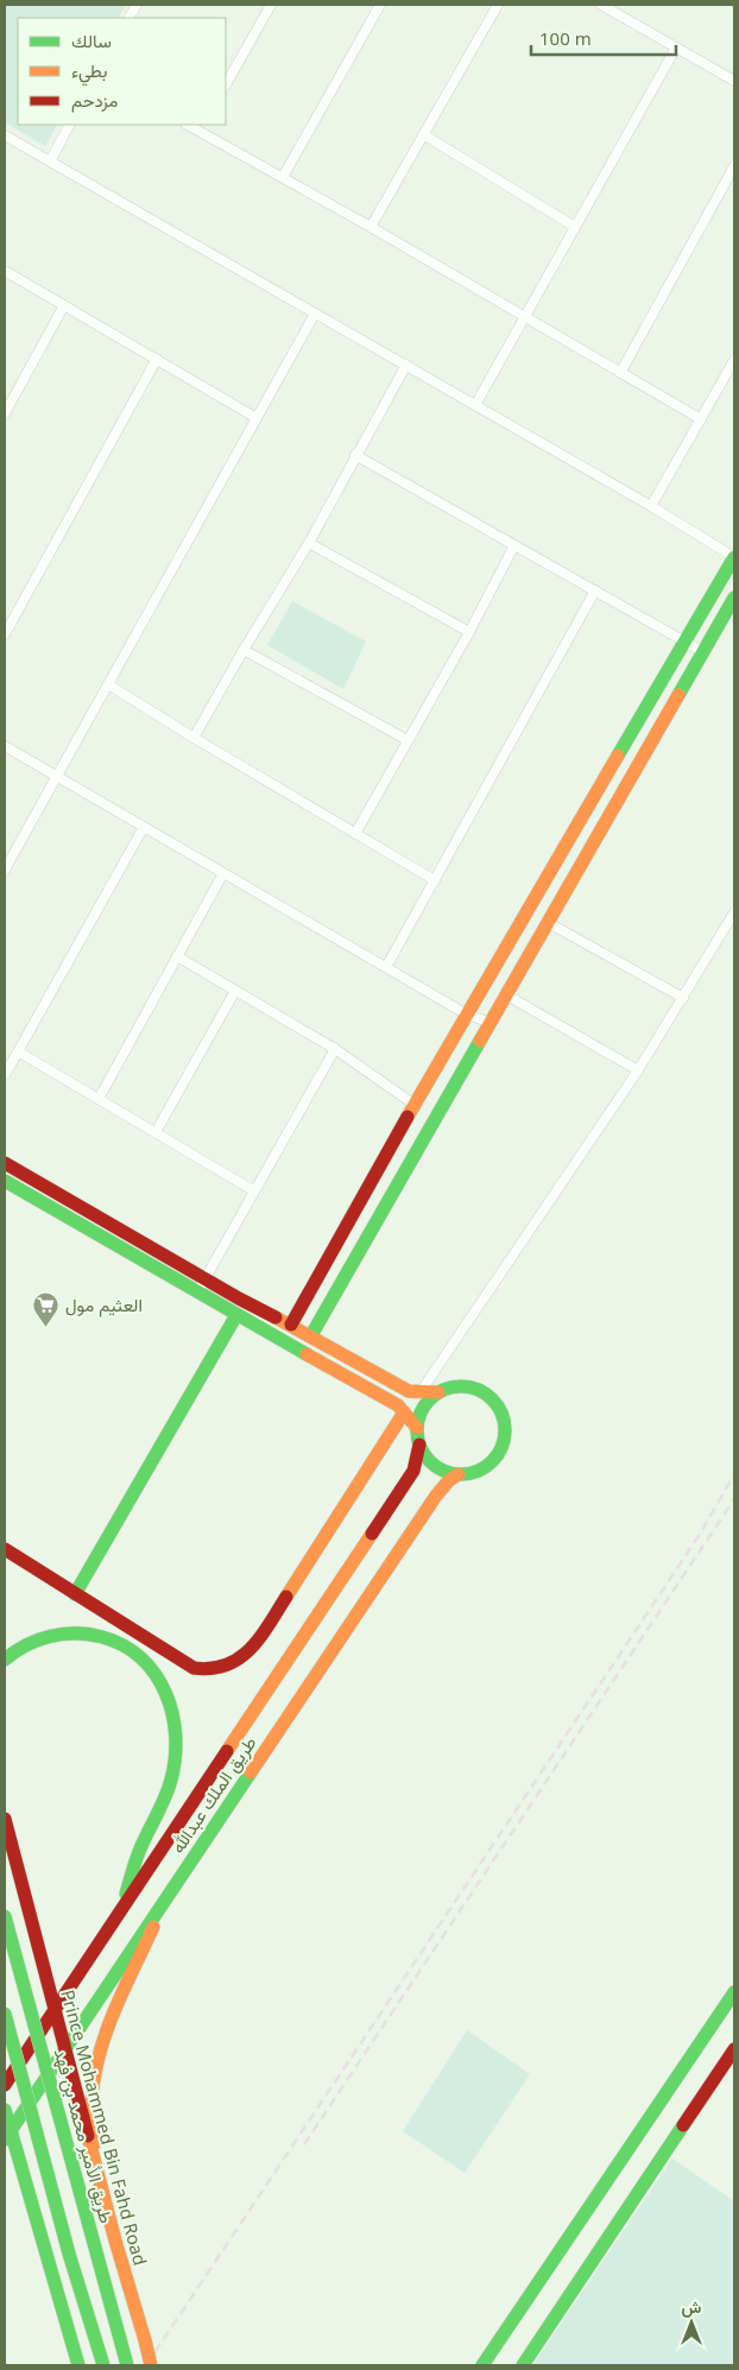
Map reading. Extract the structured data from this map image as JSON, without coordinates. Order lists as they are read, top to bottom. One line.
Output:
{"streets":{"main road":["طريق الملك عبدالله","Prince Mohammed Bin Fahd Road","طريق الأمير محمد بن فهد"]},"crossings":[["طريق الملك عبدالله","Prince Mohammed Bin Fahd Road"]],"places":{"supermarket":["العثيم مول"]},"legend":["سالك","بطيء","مزدحم"],"scale_bar":"100 m","north":"top"}
